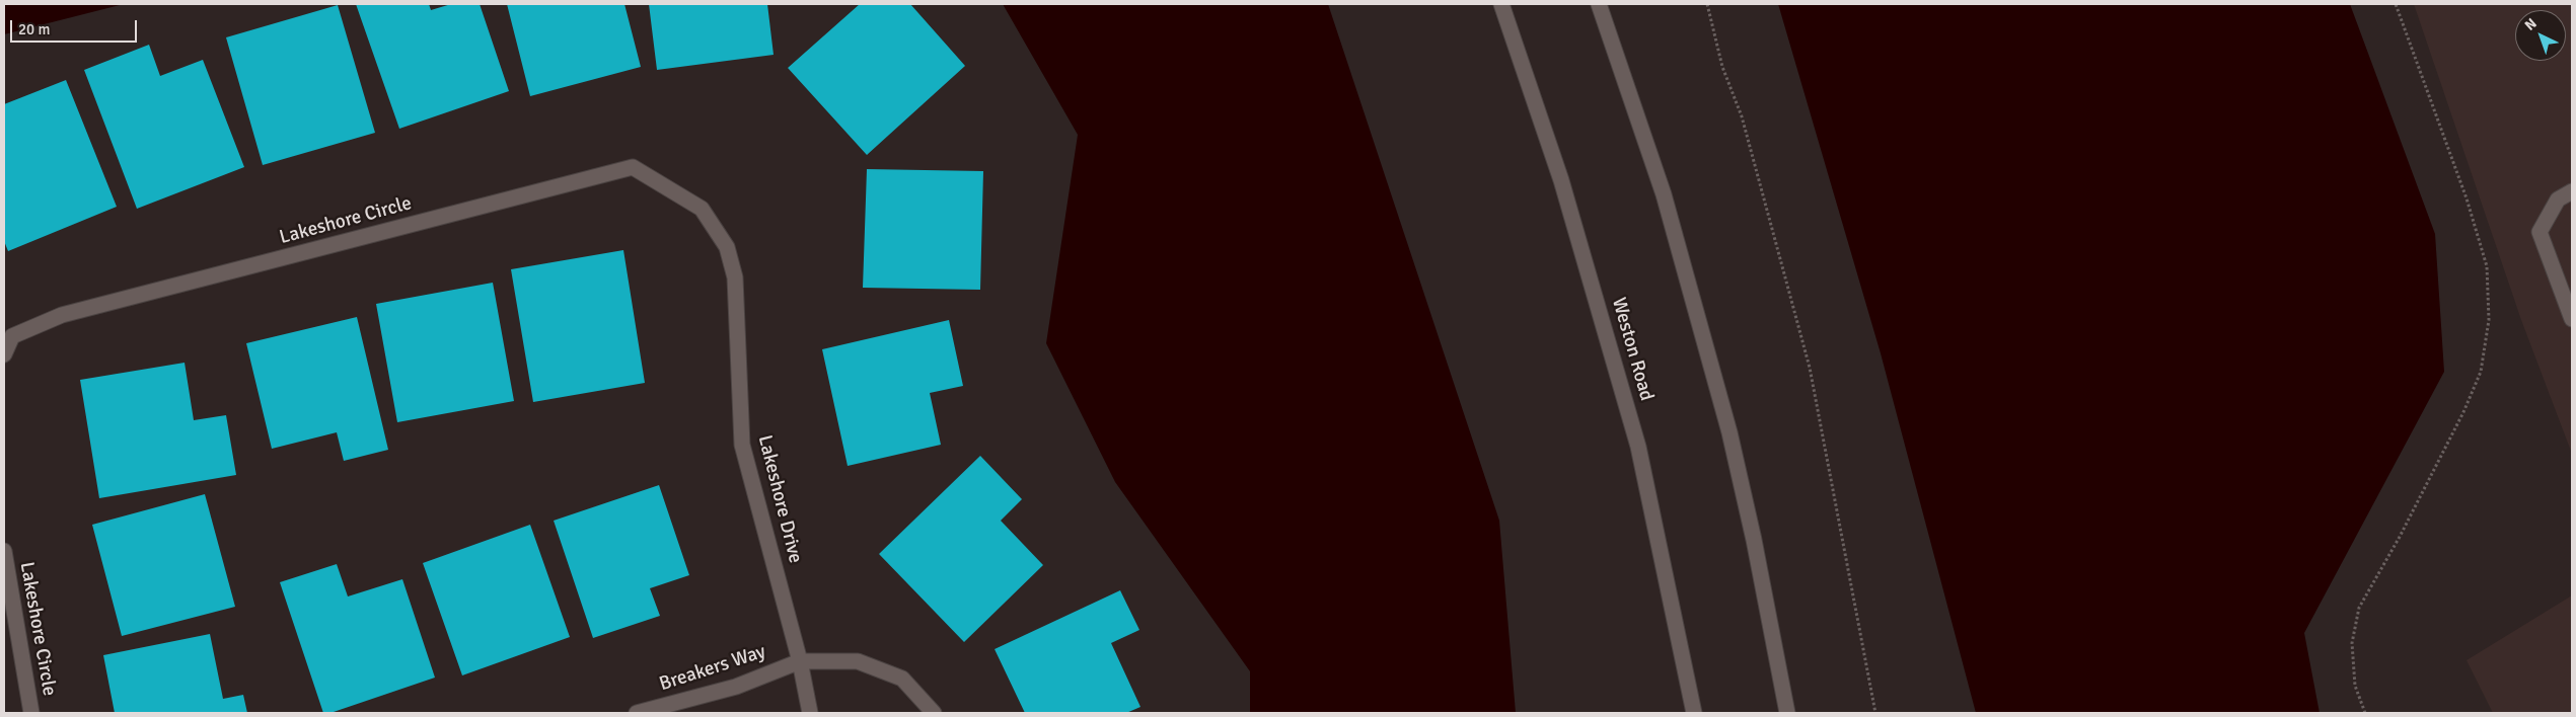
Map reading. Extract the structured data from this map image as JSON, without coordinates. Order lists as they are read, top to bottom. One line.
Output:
{"streets":{"street":["Lakeshore Circle","Weston Road","Lakeshore Drive","Breakers Way"]},"crossings":[["Lakeshore Circle","Lakeshore Drive"],["Lakeshore Drive","Breakers Way"]],"scale_bar":"20 m","north":"top left"}
